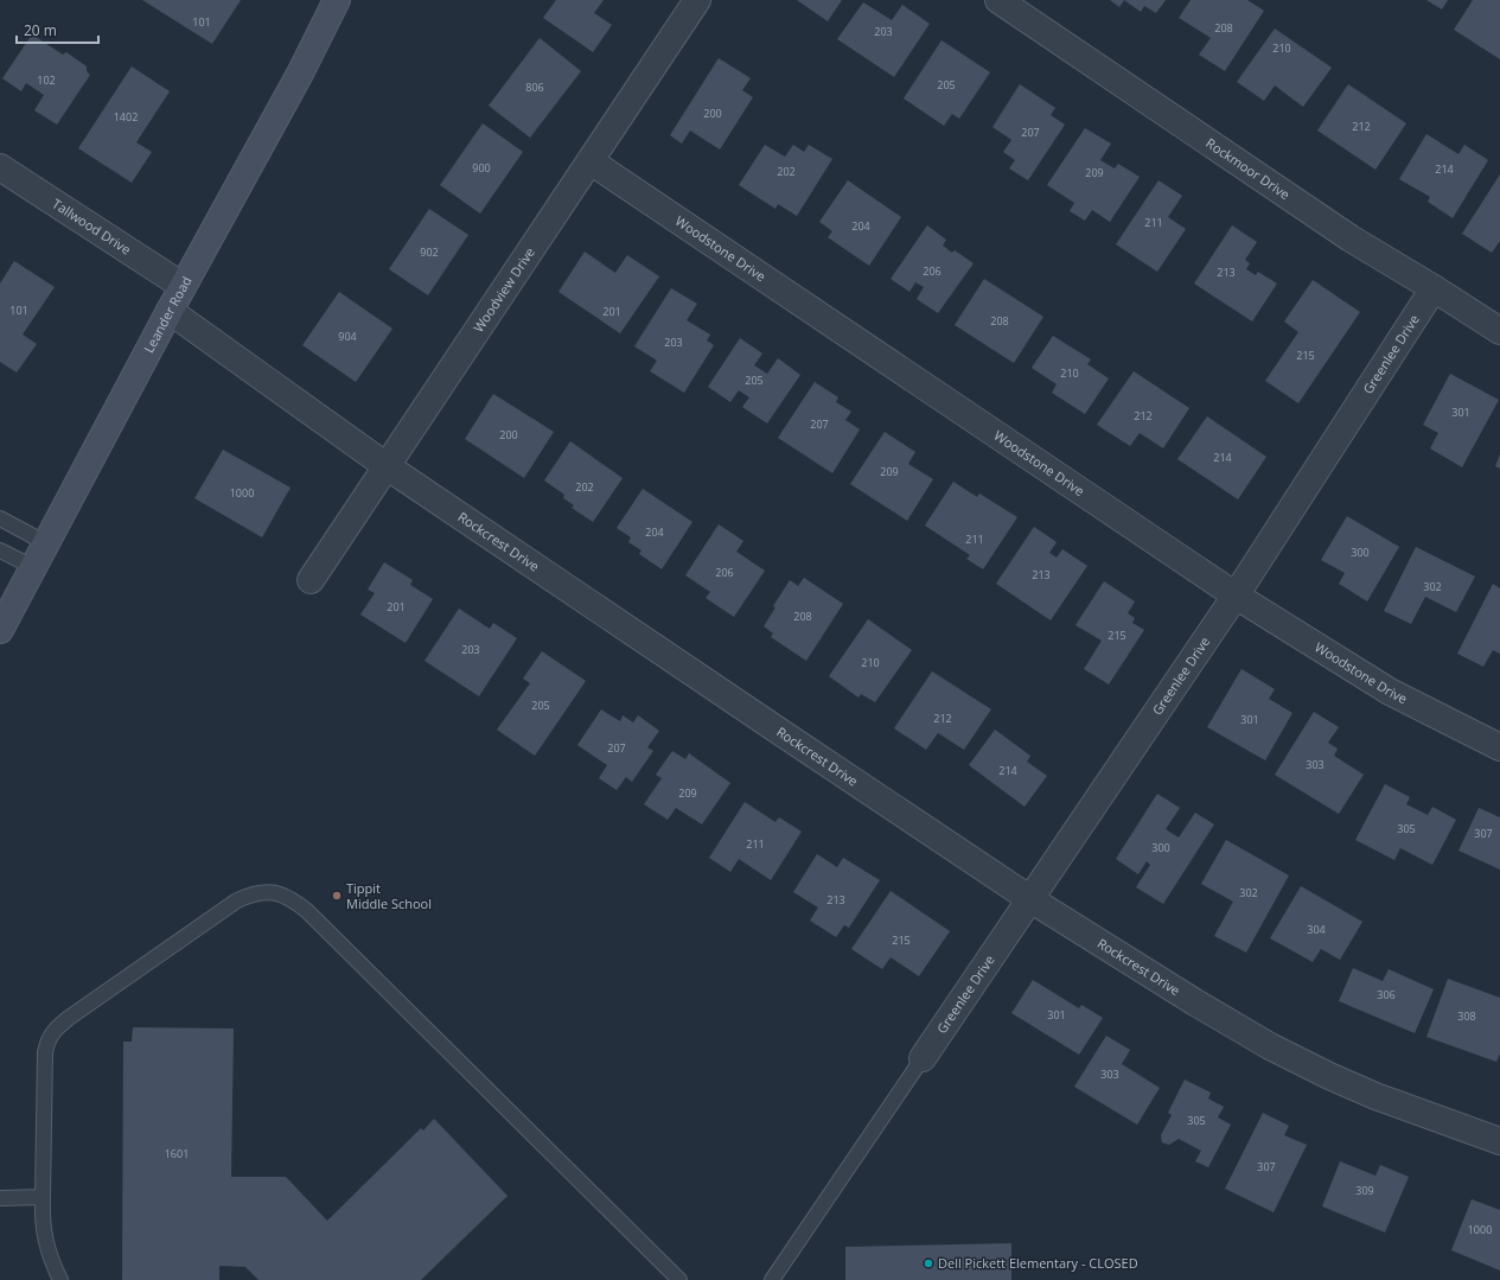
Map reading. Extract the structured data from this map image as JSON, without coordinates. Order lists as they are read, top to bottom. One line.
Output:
{"streets":{"main road":["Leander Road"],"street":["Rockmoor Drive","Tallwood Drive","Woodstone Drive","Woodview Drive","Greenlee Drive","Rockcrest Drive"]},"crossings":[["Rockmoor Drive","Greenlee Drive"],["Tallwood Drive","Leander Road"],["Woodstone Drive","Woodview Drive"],["Woodstone Drive","Greenlee Drive"],["Woodview Drive","Rockcrest Drive"],["Leander Road","Rockcrest Drive"],["Greenlee Drive","Rockcrest Drive"]],"places":["Tippit Middle School","Dell Pickett Elementary - CLOSED"],"house_numbers":["101","208","203","210","102","205","806","200","1402","212","207","900","214","202","209","211","204","902","206","213","101","201","208","904","203","215","210","205","301","212","207","200","214","209","202","1000","204","211","300","206","213","302","201","208","215","203","210","205","212","301","207","303","214","209","305","307","211","300","302","213","304","215","306","301","308","303","305","1601","307","309","1000"],"scale_bar":"20 m"}
